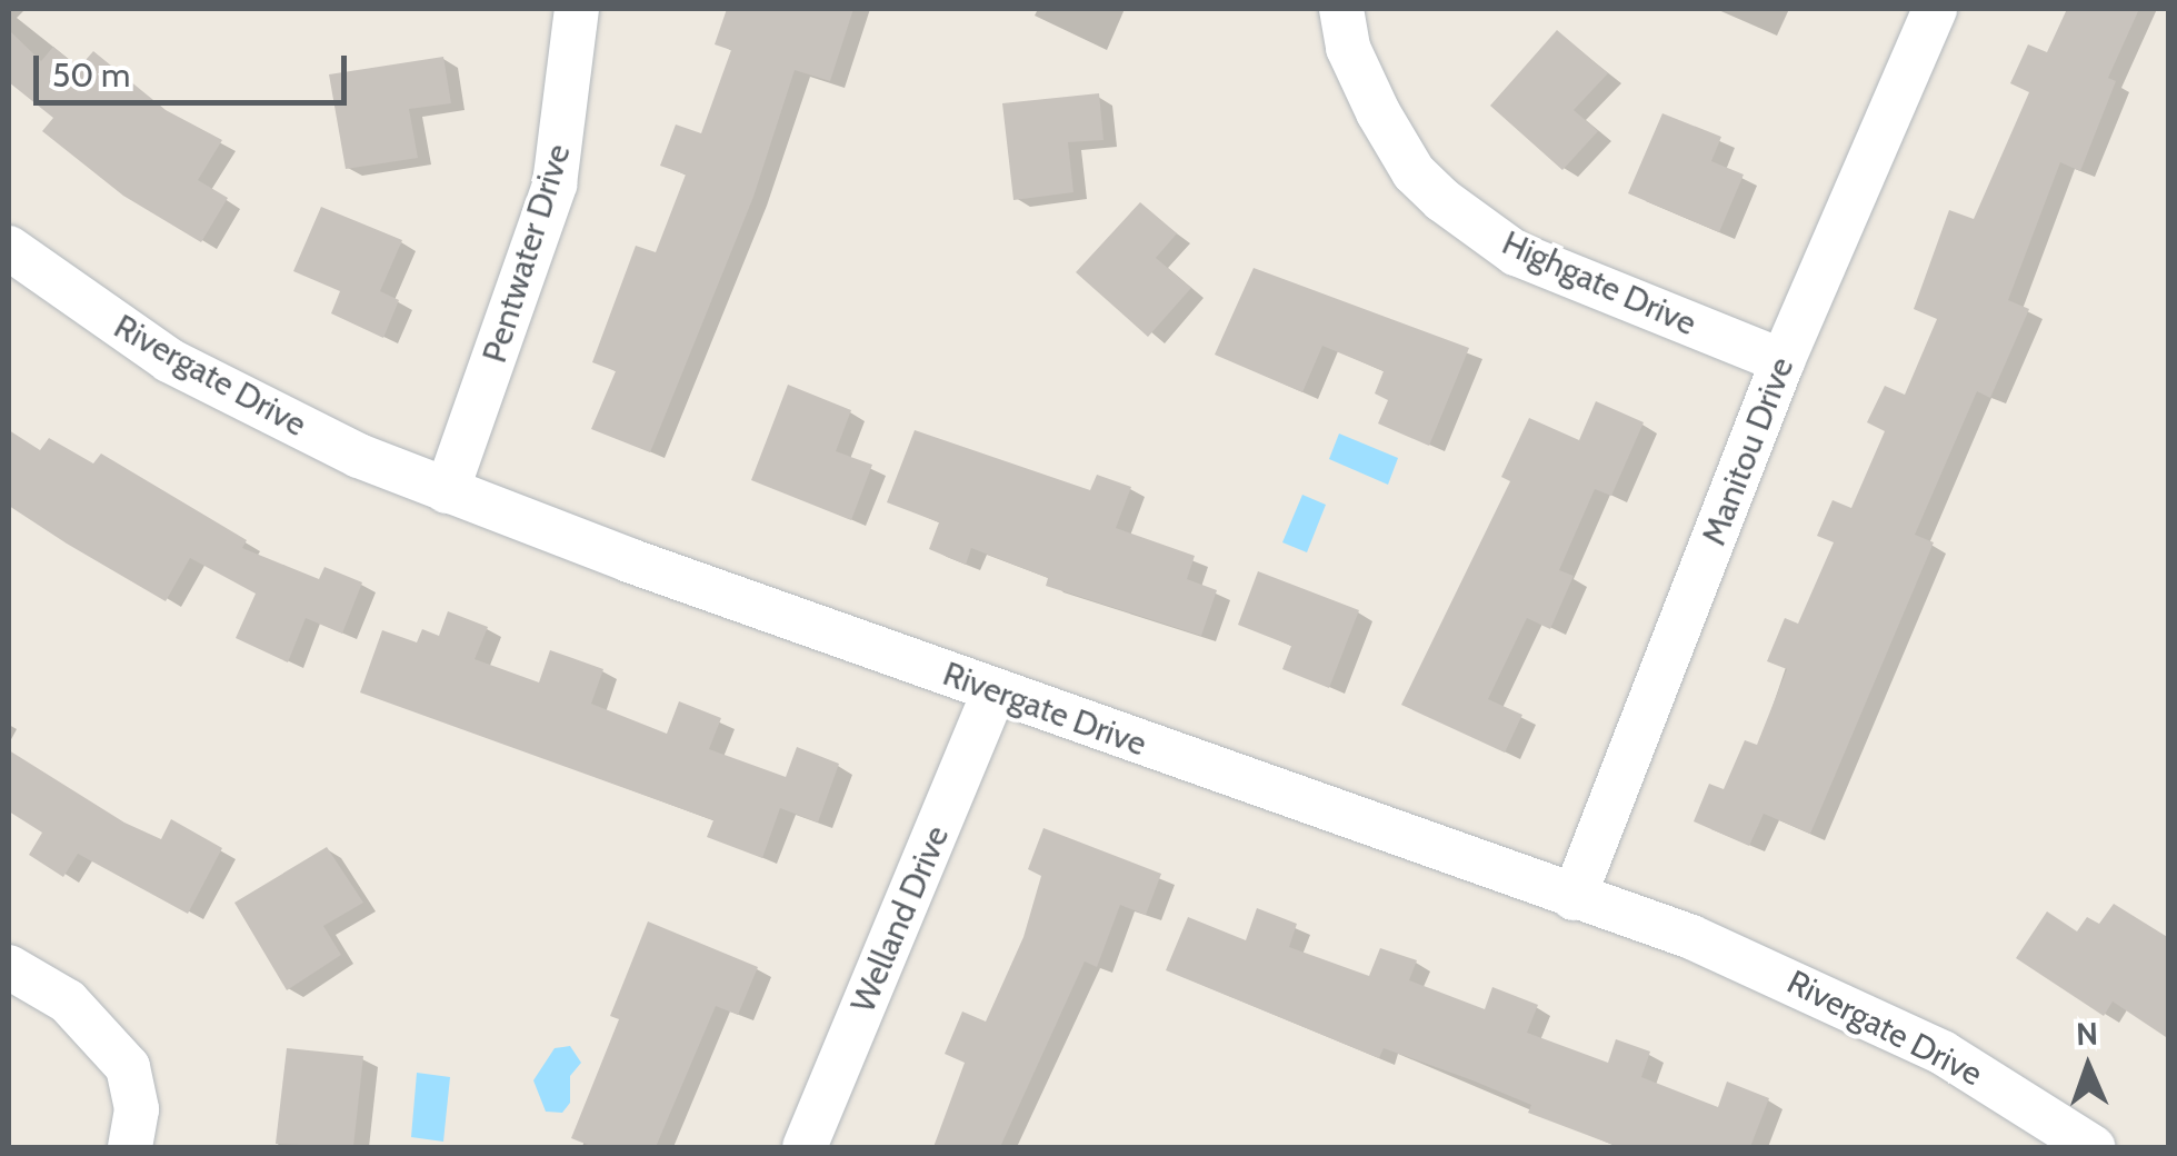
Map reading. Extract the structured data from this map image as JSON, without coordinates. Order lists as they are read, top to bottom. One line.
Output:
{"streets":{"street":["Pentwater Drive","Highgate Drive","Rivergate Drive","Manitou Drive","Welland Drive"]},"crossings":[["Pentwater Drive","Rivergate Drive"],["Highgate Drive","Manitou Drive"],["Rivergate Drive","Manitou Drive"],["Rivergate Drive","Welland Drive"]],"scale_bar":"50 m","north":"top"}
